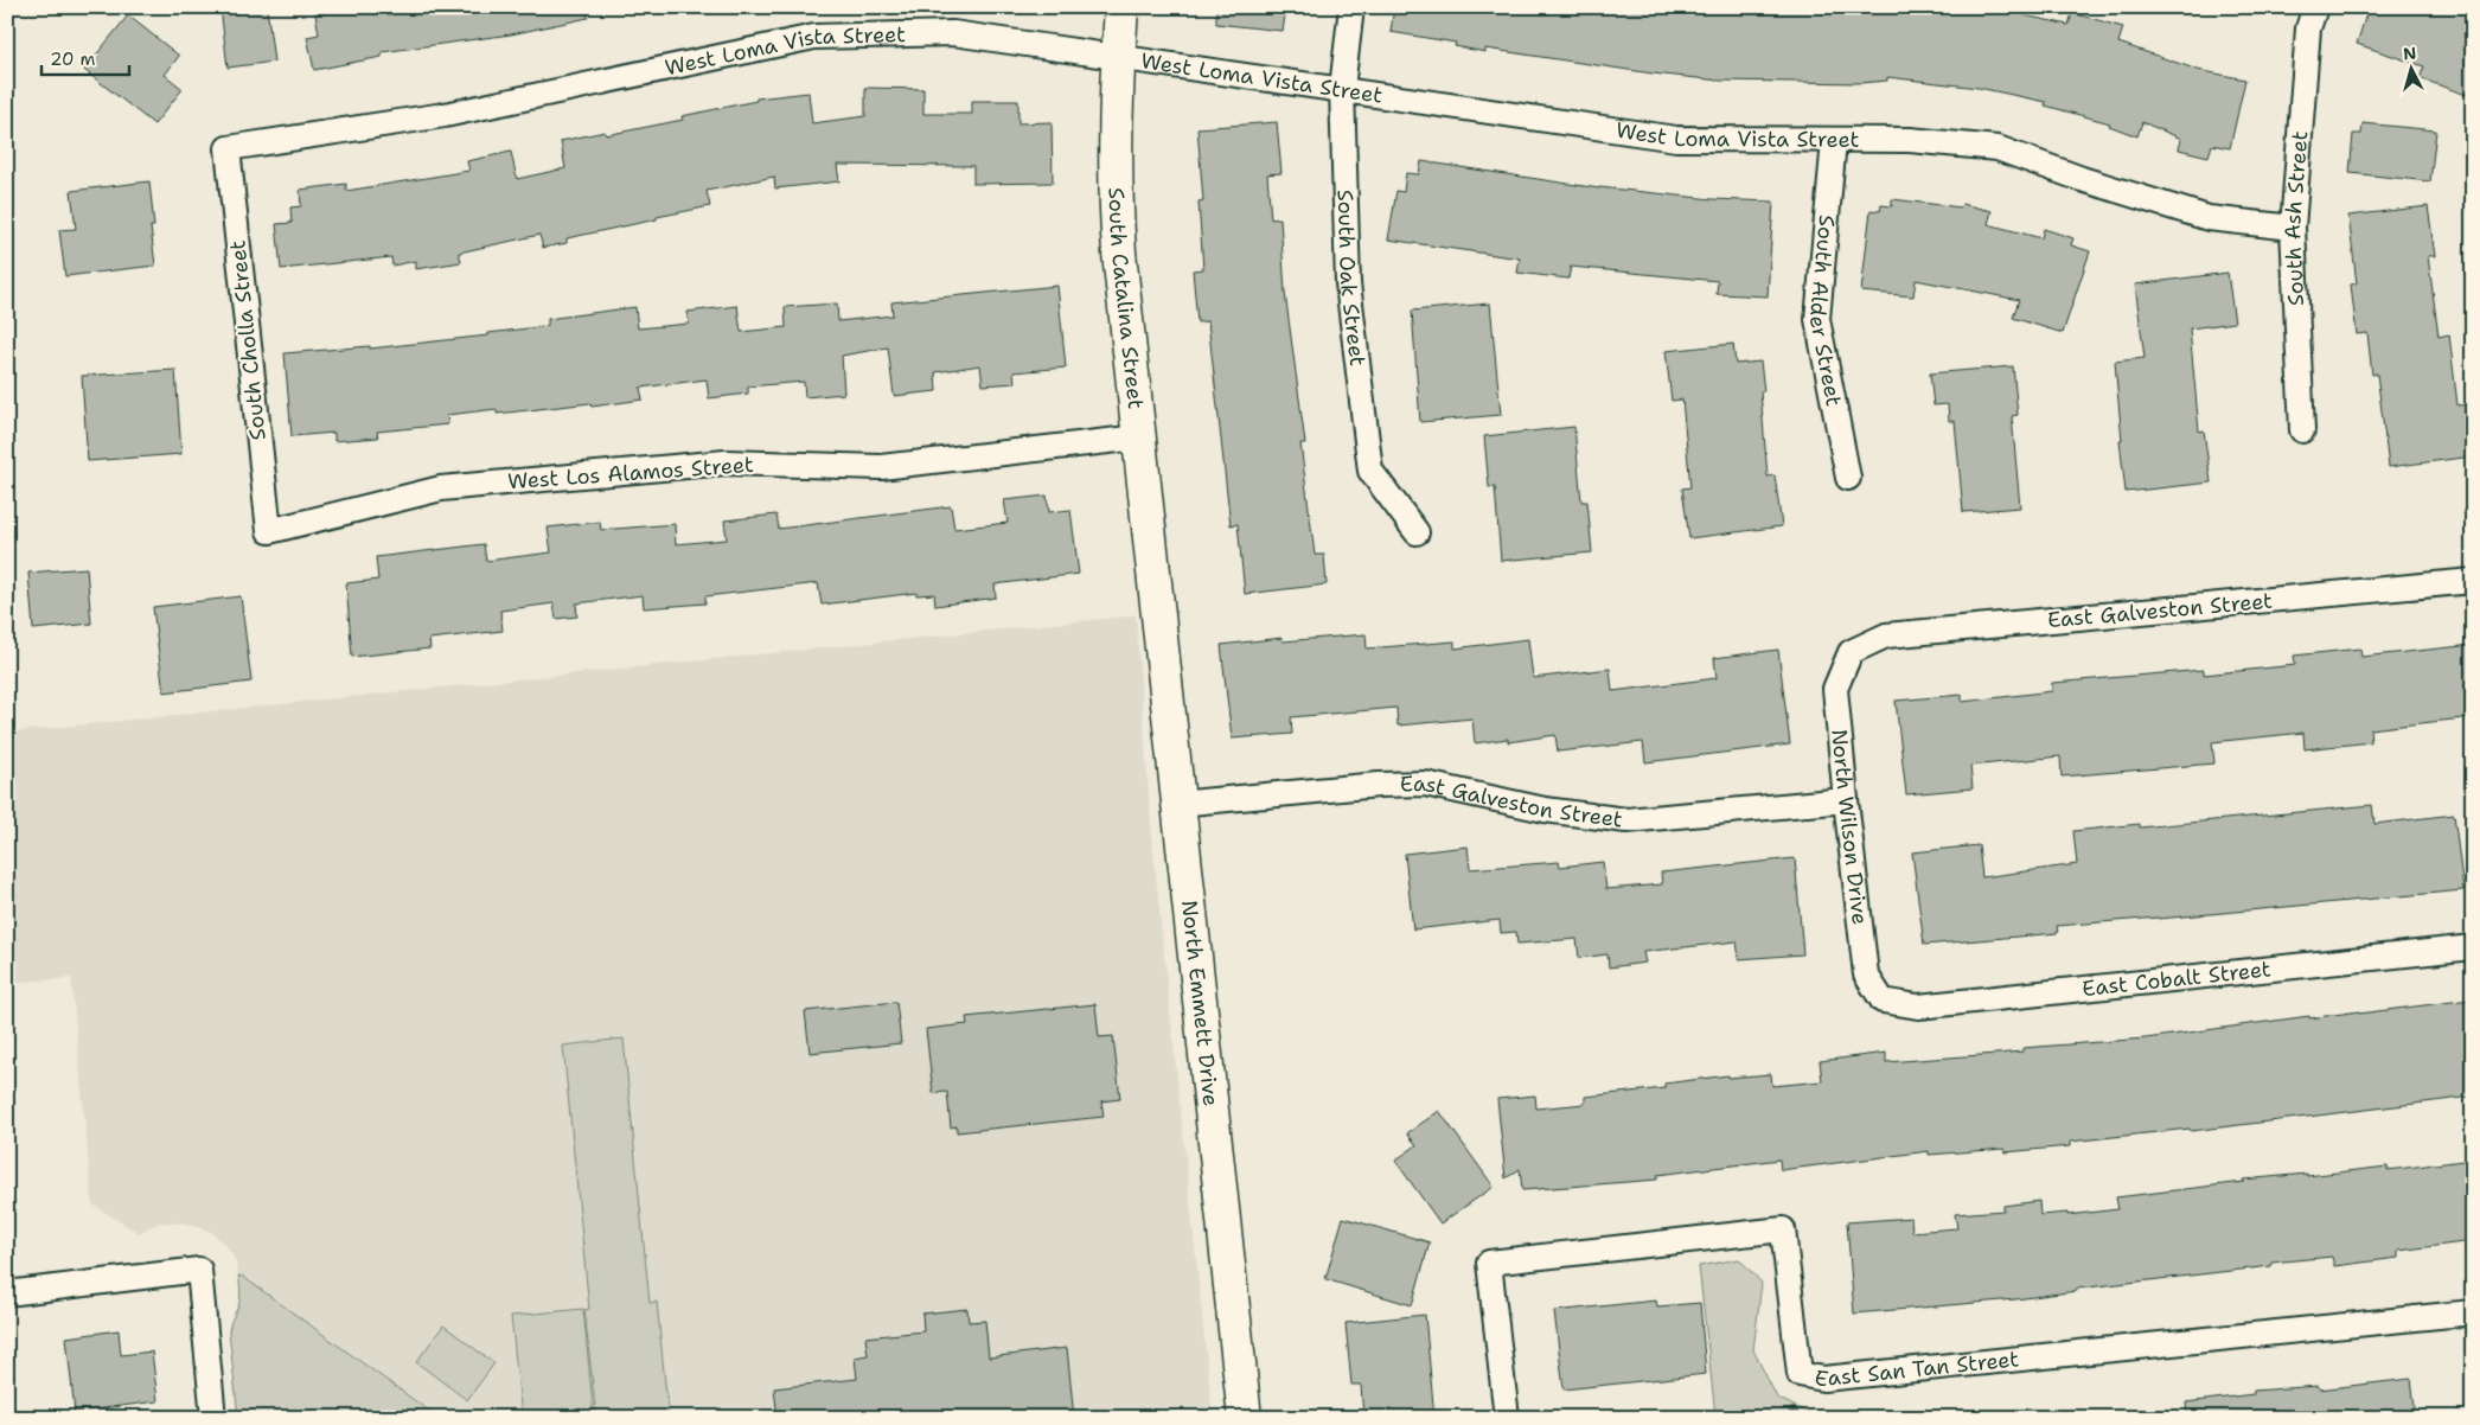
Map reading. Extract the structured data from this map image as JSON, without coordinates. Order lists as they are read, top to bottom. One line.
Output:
{"streets":{"street":["West Loma Vista Street","South Ash Street","South Oak Street","South Catalina Street","South Alder Street","South Cholla Street","West Los Alamos Street","East Galveston Street","North Wilson Drive","East Cobalt Street","North Emmett Drive","East San Tan Street"]},"crossings":[["West Loma Vista Street","South Ash Street"],["West Loma Vista Street","South Oak Street"],["West Loma Vista Street","South Catalina Street"],["West Loma Vista Street","South Alder Street"],["West Loma Vista Street","South Cholla Street"],["South Catalina Street","West Los Alamos Street"],["South Catalina Street","North Emmett Drive"],["South Cholla Street","West Los Alamos Street"],["East Galveston Street","North Wilson Drive"],["East Galveston Street","North Emmett Drive"],["North Wilson Drive","East Cobalt Street"]],"scale_bar":"20 m","north":"top"}
